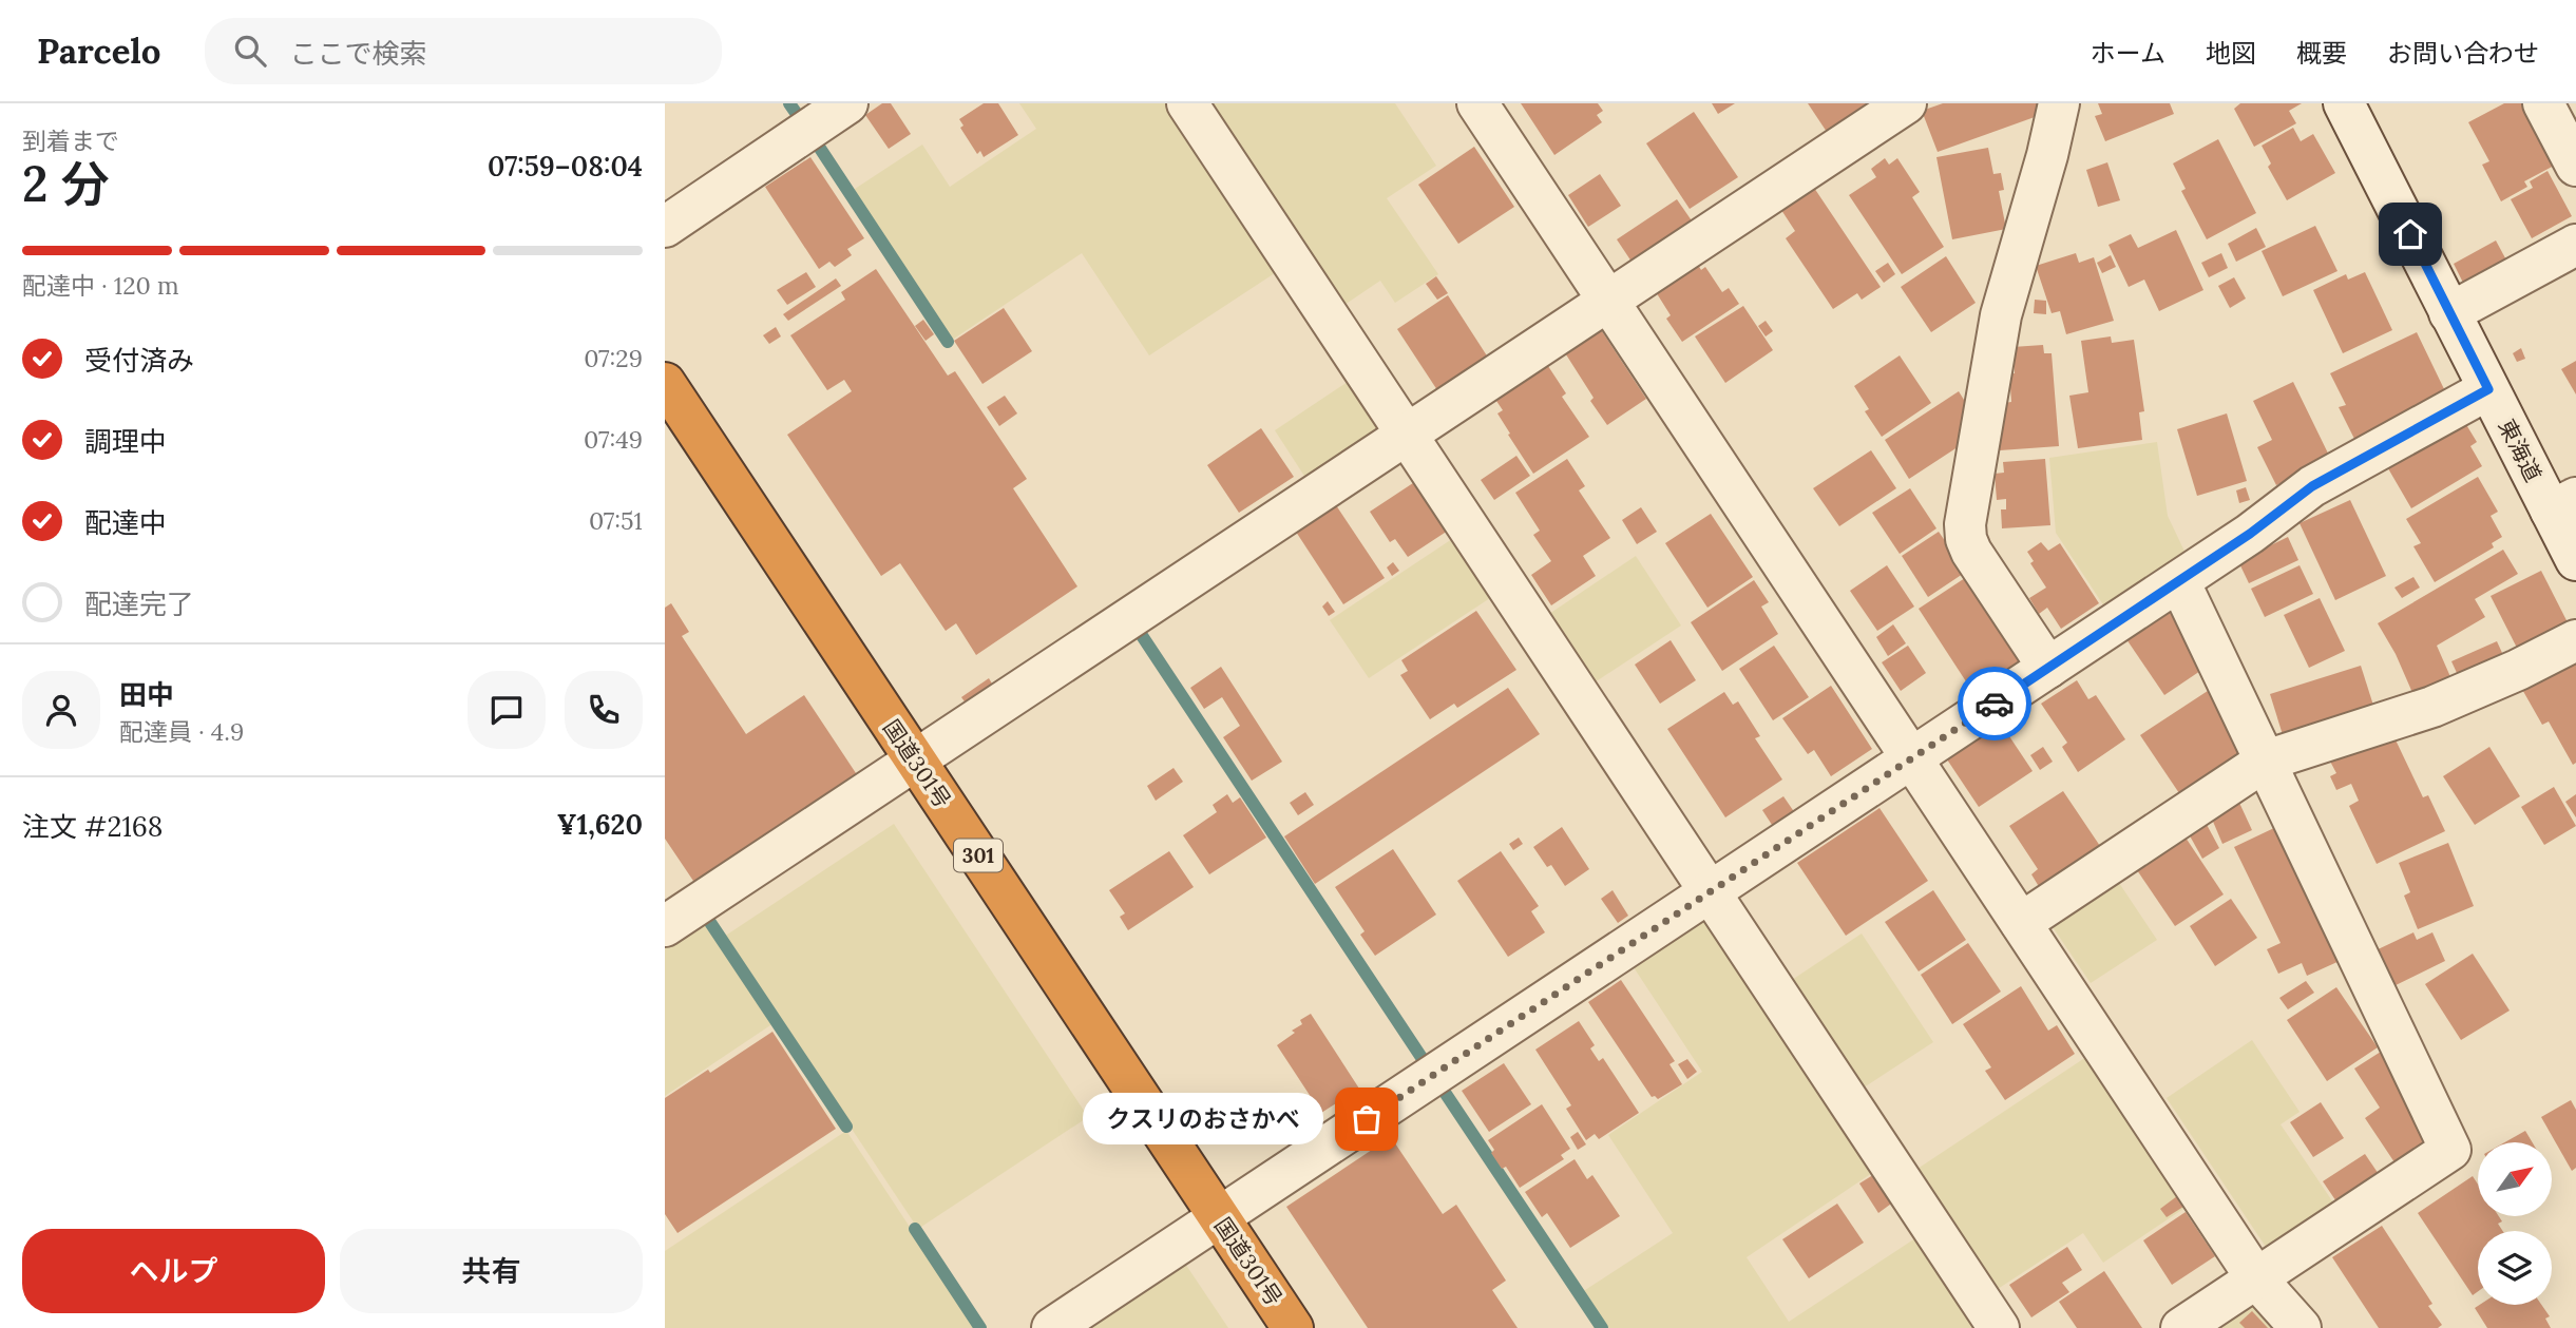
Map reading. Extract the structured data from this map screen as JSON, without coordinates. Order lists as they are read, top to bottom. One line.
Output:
{"streets":{"highway":["国道301号","301"],"street":["東海道"]},"places":["クスリのおさかべ"],"north":"top right","page":{"header":"Parcelo","search":"ここで検索","nav":["ホーム","地図","概要","お問い合わせ"],"heading":["2 分","到着まで","07:59–08:04"],"panel":["田中","配達員 · 4.9","注文 #2168","¥1,620"],"bar":"配達中 · 120 m","list":[["受付済み","07:29"],["調理中","07:49"],["配達中","07:51"],"配達完了"],"bubble":"クスリのおさかべ","buttons":["ヘルプ","共有"]}}
